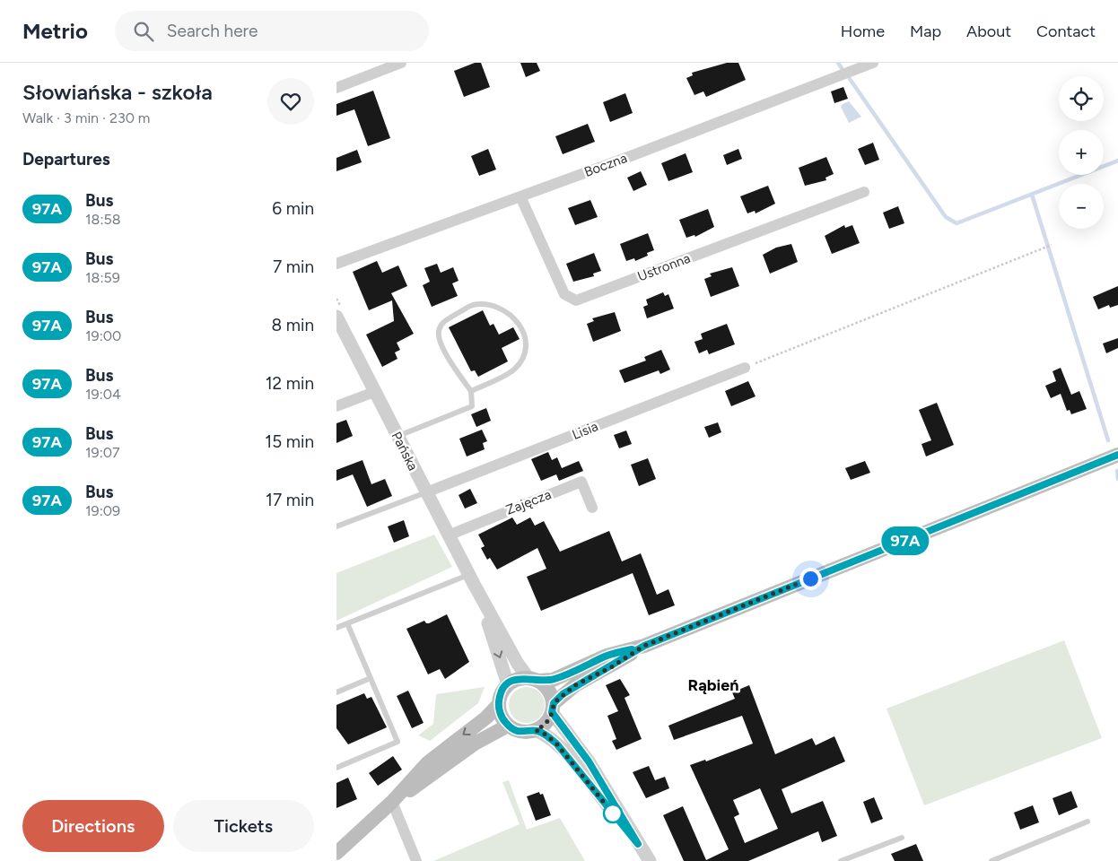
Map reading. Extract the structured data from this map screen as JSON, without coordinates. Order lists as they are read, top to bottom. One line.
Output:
{"streets":{"street":["Boczna","Ustronna","Lisia","Pańska","Zajęcza"]},"crossings":[["Boczna","Ustronna"],["Lisia","Pańska"],["Pańska","Zajęcza"]],"districts":["Rąbień"],"lines":["bus line 97A"],"page":{"header":"Metrio","search":"Search here","nav":["Home","Map","About","Contact"],"heading":[["Słowiańska - szkoła","Walk · 3 min · 230 m"],"Departures"],"on_map":"97A","map_buttons":["+","−"],"list":[{"mark":"97A","name":"Bus","note":"18:58","value":"6 min"},{"mark":"97A","name":"Bus","note":"18:59","value":"7 min"},{"mark":"97A","name":"Bus","note":"19:00","value":"8 min"},{"mark":"97A","name":"Bus","note":"19:04","value":"12 min"},{"mark":"97A","name":"Bus","note":"19:07","value":"15 min"},{"mark":"97A","name":"Bus","note":"19:09","value":"17 min"}],"buttons":["Directions","Tickets"]}}
